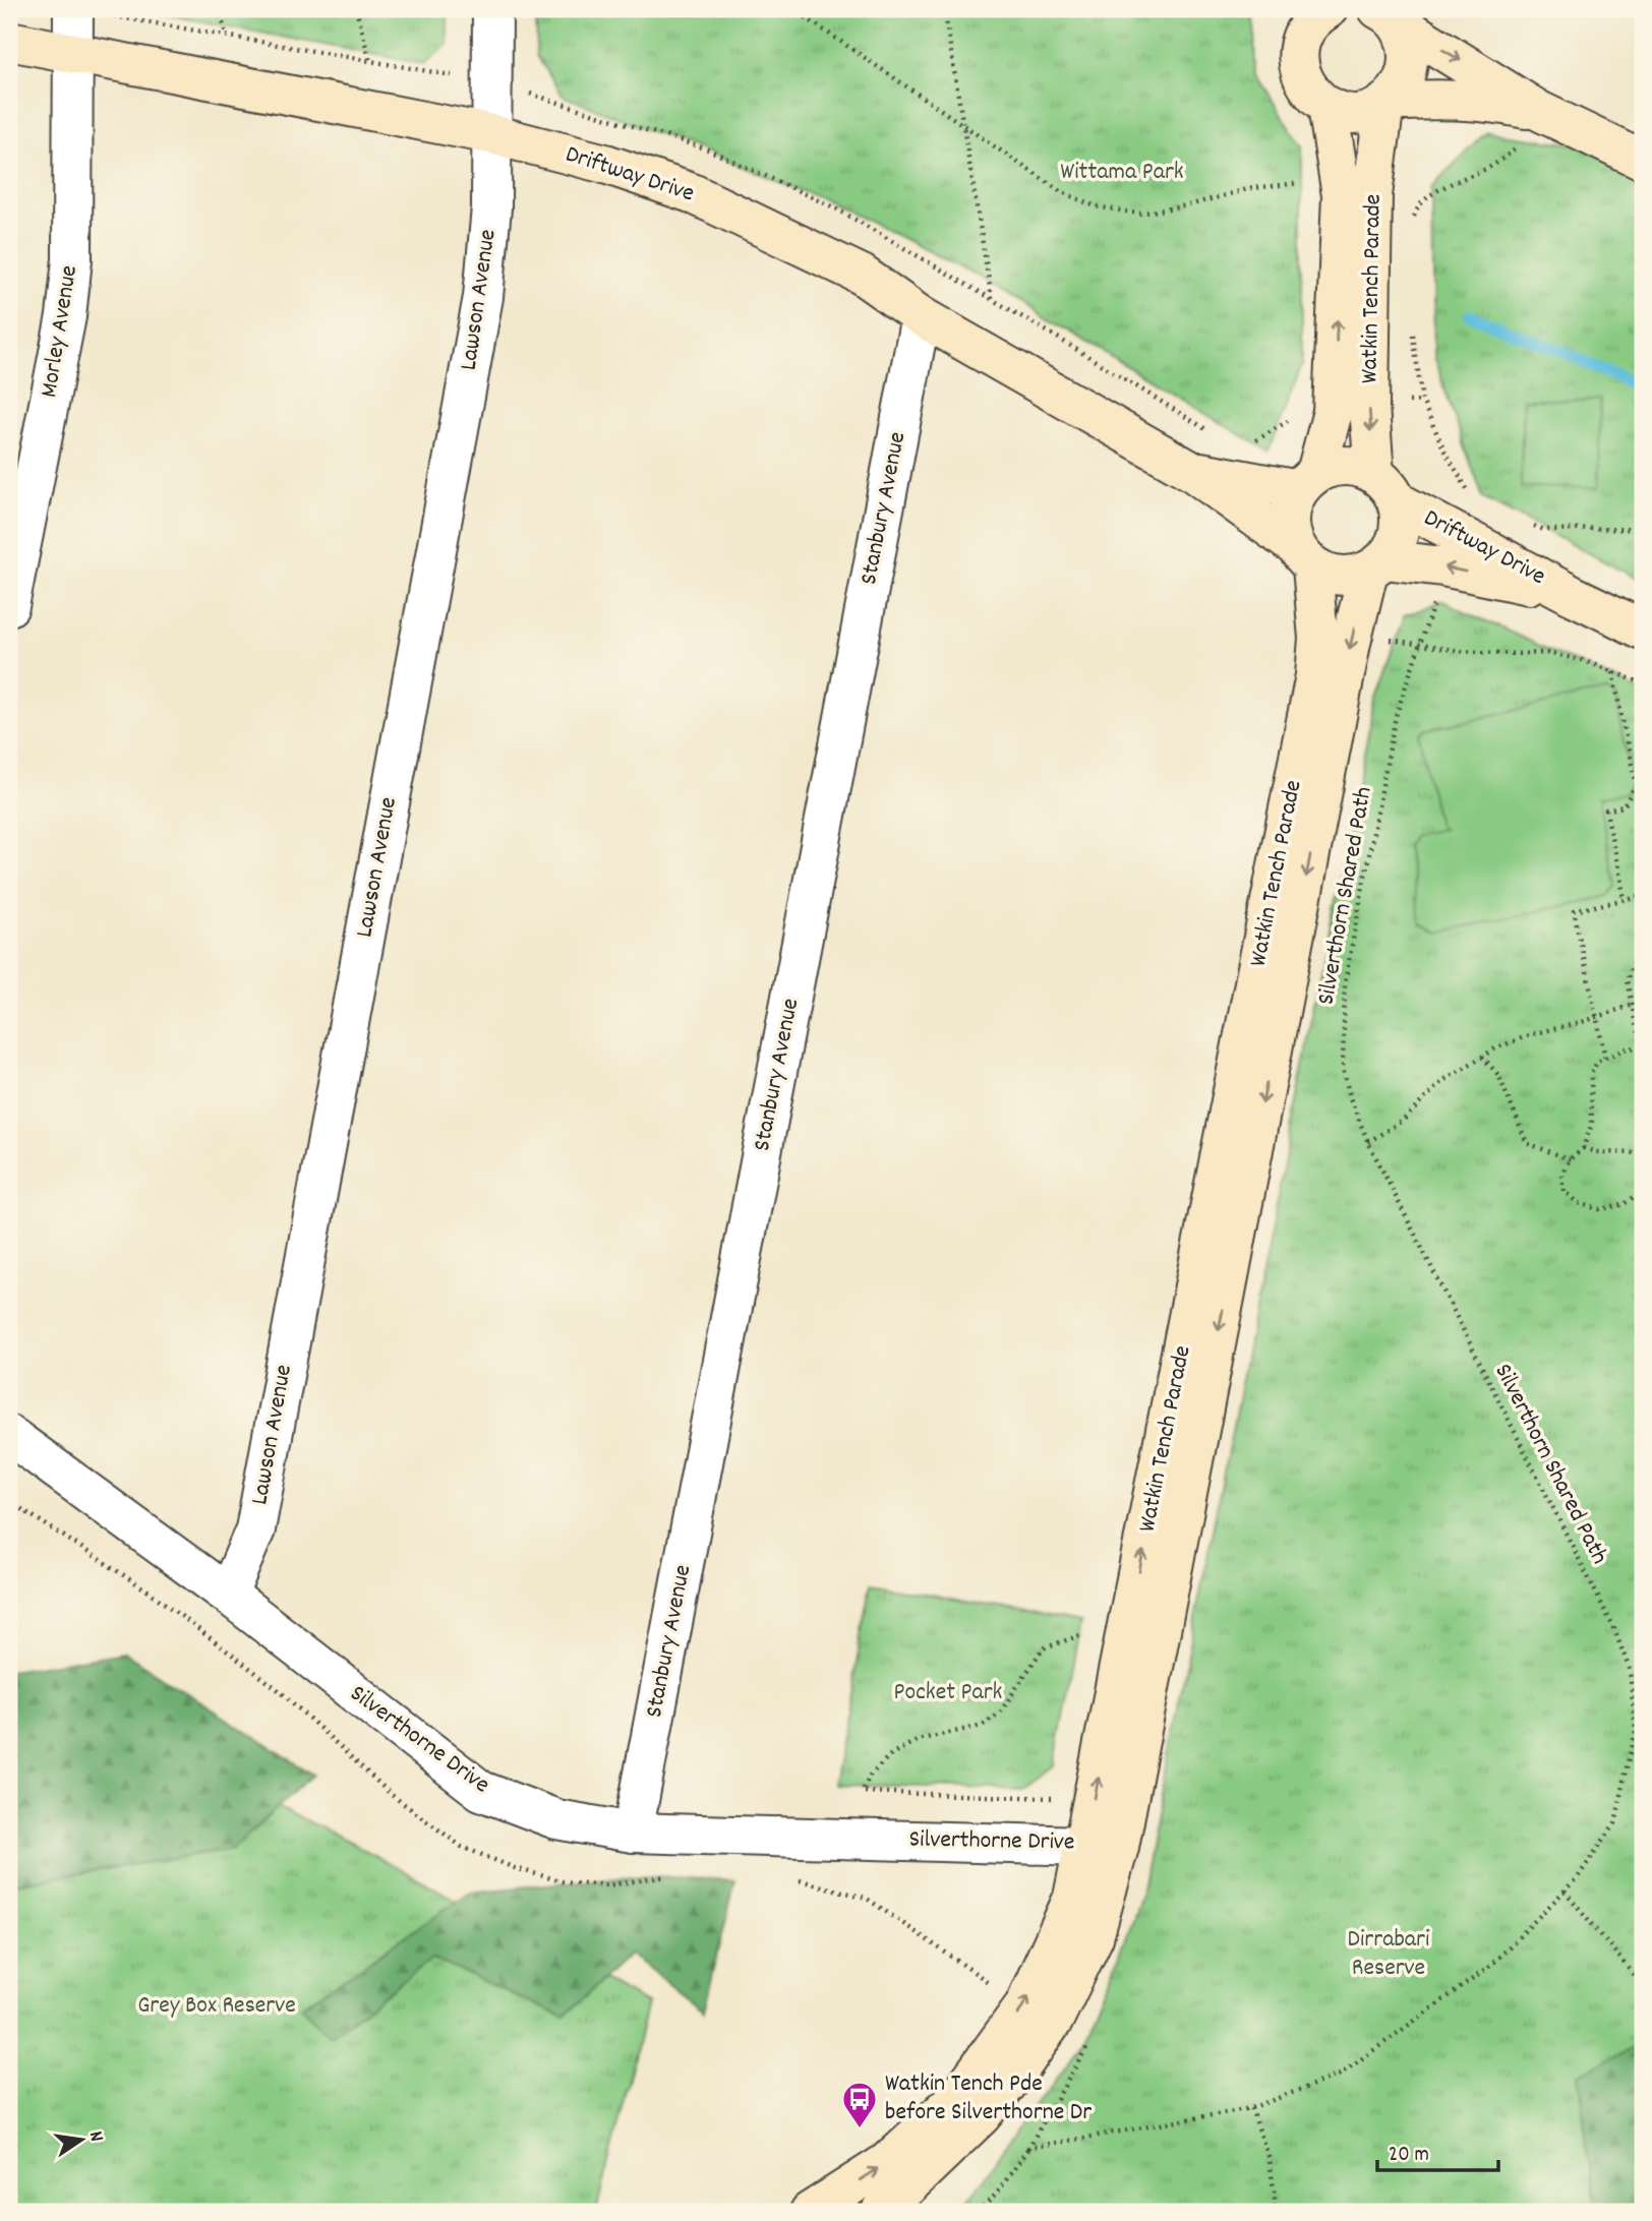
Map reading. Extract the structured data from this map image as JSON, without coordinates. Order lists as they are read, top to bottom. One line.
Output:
{"streets":{"street":["Driftway Drive","Watkin Tench Parade","Lawson Avenue","Morley Avenue","Stanbury Avenue","Silverthorne Drive"],"path":["Silverthorn Shared Path"]},"crossings":[["Driftway Drive","Watkin Tench Parade"],["Driftway Drive","Lawson Avenue"],["Driftway Drive","Morley Avenue"],["Driftway Drive","Stanbury Avenue"],["Watkin Tench Parade","Silverthorne Drive"],["Lawson Avenue","Silverthorne Drive"],["Stanbury Avenue","Silverthorne Drive"]],"parks":["Wittama Park","Pocket Park","Dirrabari Reserve","Grey Box Reserve"],"places":{"bus stop":["Watkin Tench Pde before Silverthorne Dr"]},"scale_bar":"20 m","north":"right"}
